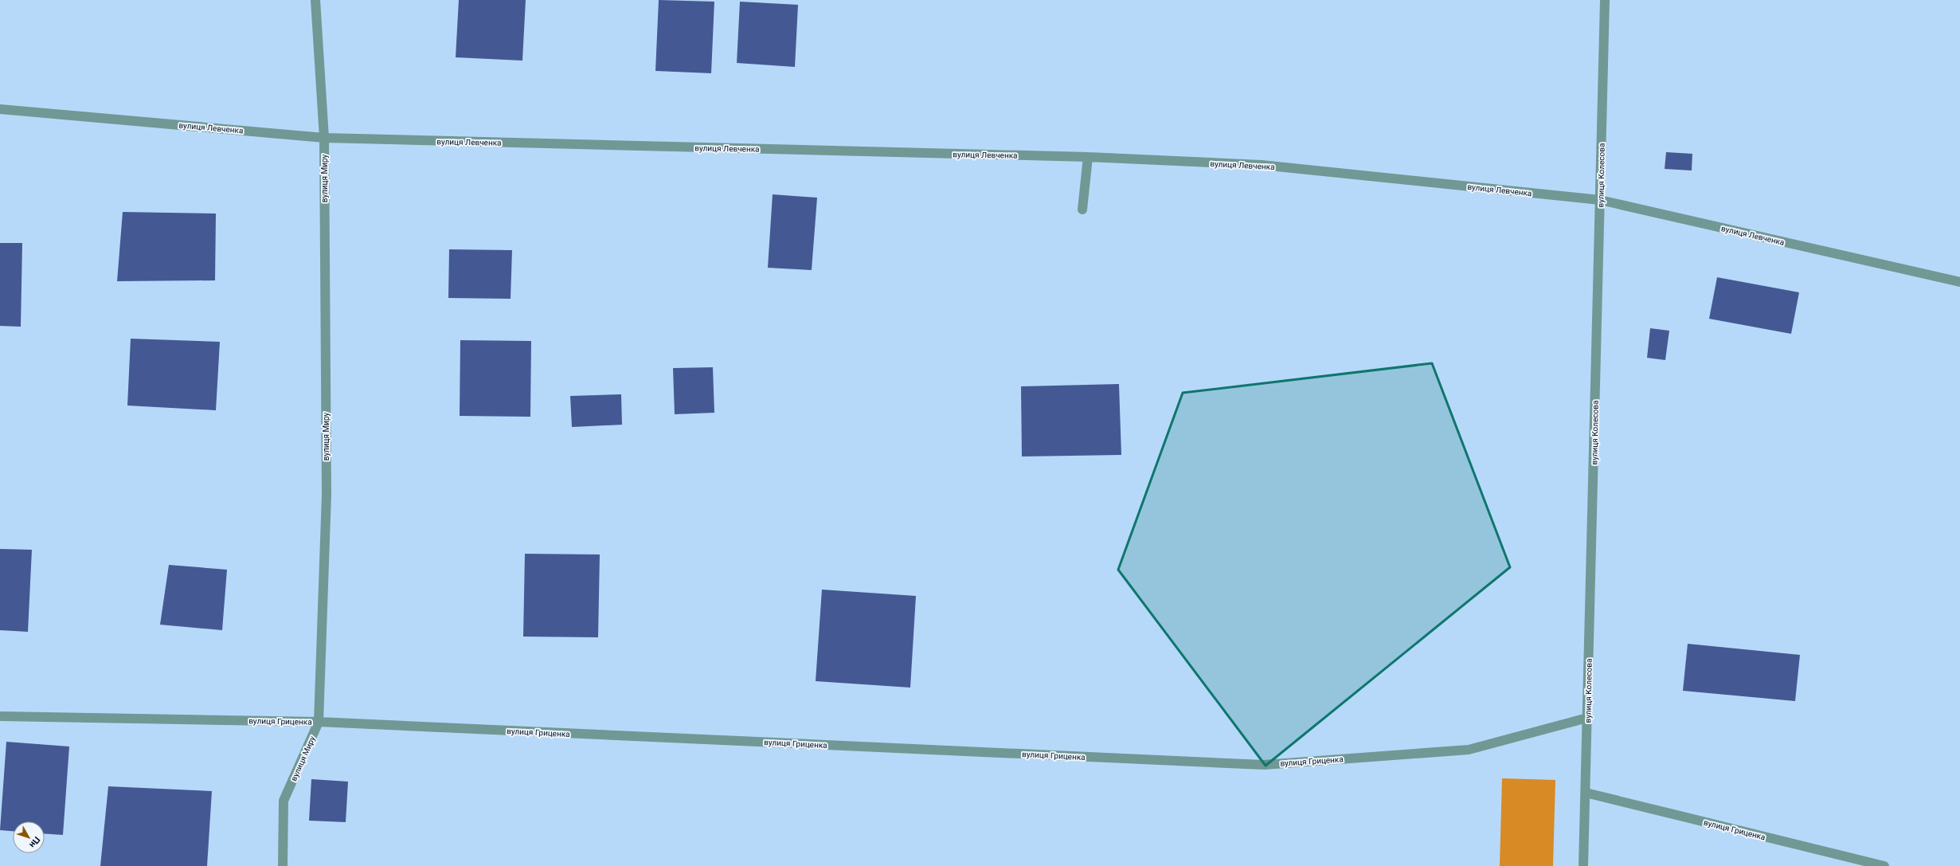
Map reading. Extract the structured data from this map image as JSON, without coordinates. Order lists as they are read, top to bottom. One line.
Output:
{"streets":{"street":["вулиця Левченка","вулиця Колесова","вулиця Миру","вулиця Гриценка"]},"crossings":[["вулиця Левченка","вулиця Колесова"],["вулиця Левченка","вулиця Миру"],["вулиця Колесова","вулиця Гриценка"],["вулиця Миру","вулиця Гриценка"]],"north":"bottom right"}
